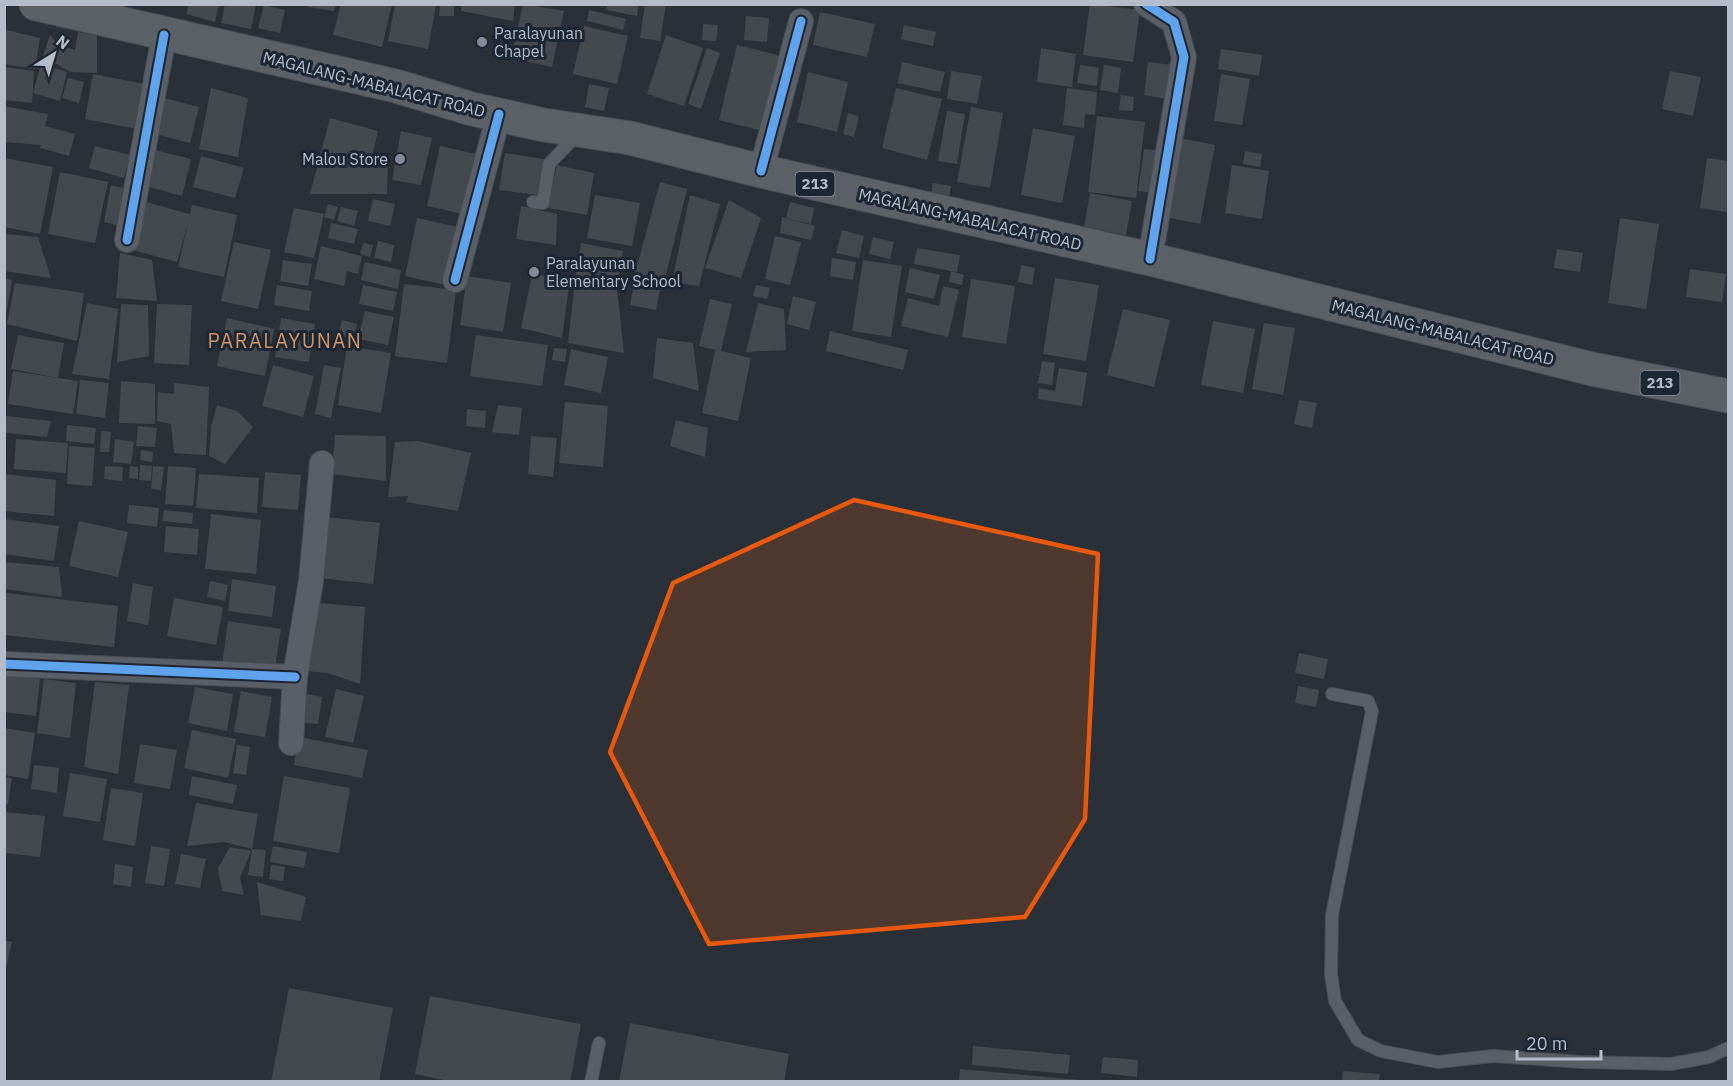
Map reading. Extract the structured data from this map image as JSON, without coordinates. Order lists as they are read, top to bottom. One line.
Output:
{"streets":{"main road":["MAGALANG-MABALACAT ROAD","213"]},"districts":["PARALAYUNAN"],"places":["Paralayunan Chapel","Malou Store","Paralayunan Elementary School"],"scale_bar":"20 m","north":"top right"}
